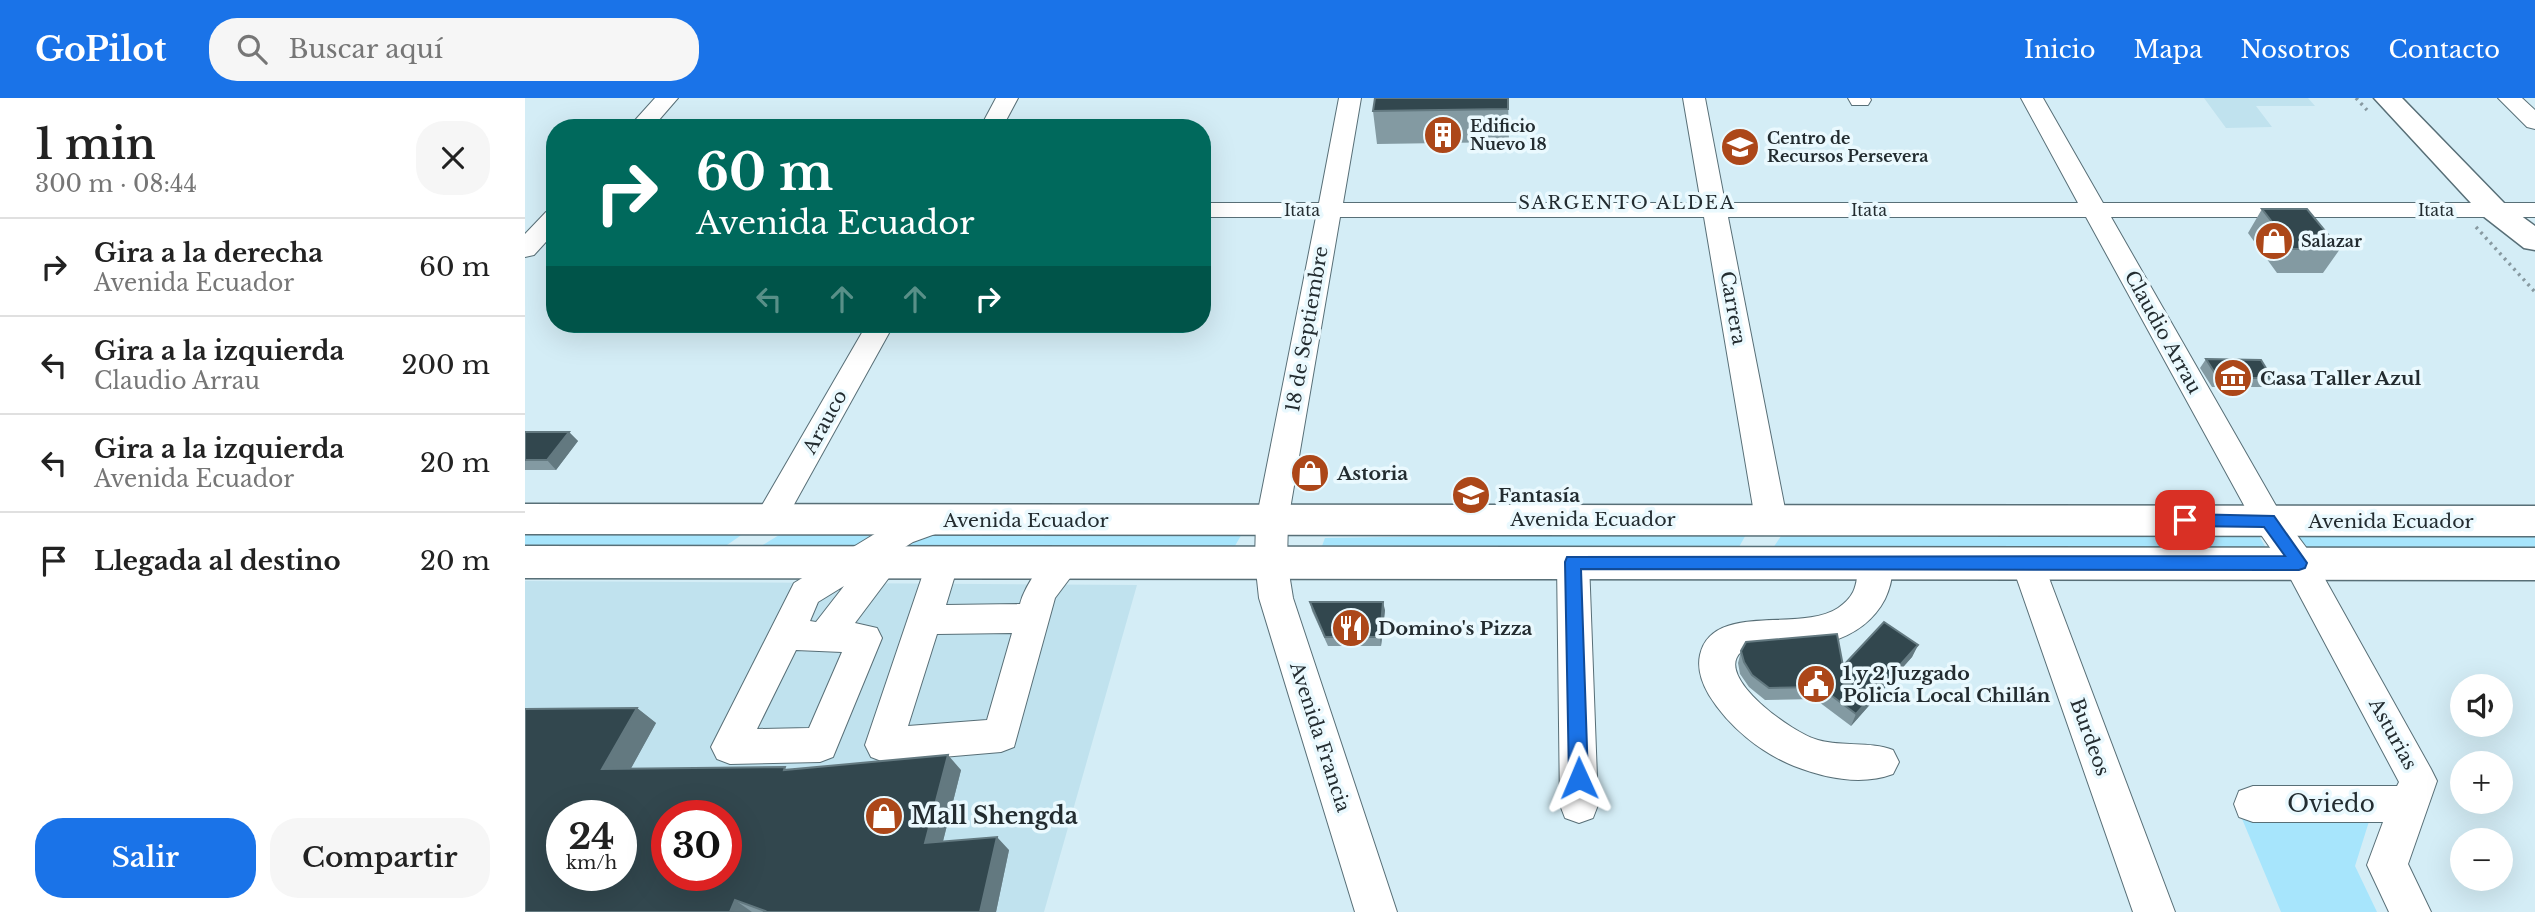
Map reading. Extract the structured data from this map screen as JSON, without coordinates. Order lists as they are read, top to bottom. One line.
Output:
{"streets":{"main road":["Avenida Ecuador"],"street":["Itata","Carrera","18 de Septiembre","Claudio Arrau","Arauco","Asturias","Avenida Francia","Burdeos","Oviedo"]},"crossings":[["Itata","Carrera"],["Itata","18 de Septiembre"],["Itata","Claudio Arrau"],["Carrera","Avenida Ecuador"],["18 de Septiembre","Avenida Ecuador"],["18 de Septiembre","Avenida Francia"],["Claudio Arrau","Avenida Ecuador"],["Claudio Arrau","Asturias"],["Arauco","Avenida Ecuador"],["Asturias","Oviedo"]],"districts":["SARGENTO ALDEA"],"places":{"building":["Edificio Nuevo 18"],"school or university":["Centro de Recursos Persevera","Fantasía"],"shop":["Salazar","Astoria","Mall Shengda"],"museum":["Casa Taller Azul"],"restaurant":["Domino's Pizza"],"public building":["1 y 2 Juzgado Policía Local Chillán"]},"page":{"header":"GoPilot","search":"Buscar aquí","nav":["Inicio","Mapa","Nosotros","Contacto"],"heading":["1 min","300 m · 08:44"],"turn":["60 m","Avenida Ecuador"],"list":[{"name":"Gira a la derecha","note":"Avenida Ecuador","value":"60 m"},{"name":"Gira a la izquierda","note":"Claudio Arrau","value":"200 m"},{"name":"Gira a la izquierda","note":"Avenida Ecuador","value":"20 m"},{"name":"Llegada al destino","value":"20 m"}],"map_buttons":["+","−"],"speed":"24 km/h","limit":"30","buttons":["Salir","Compartir"]}}
